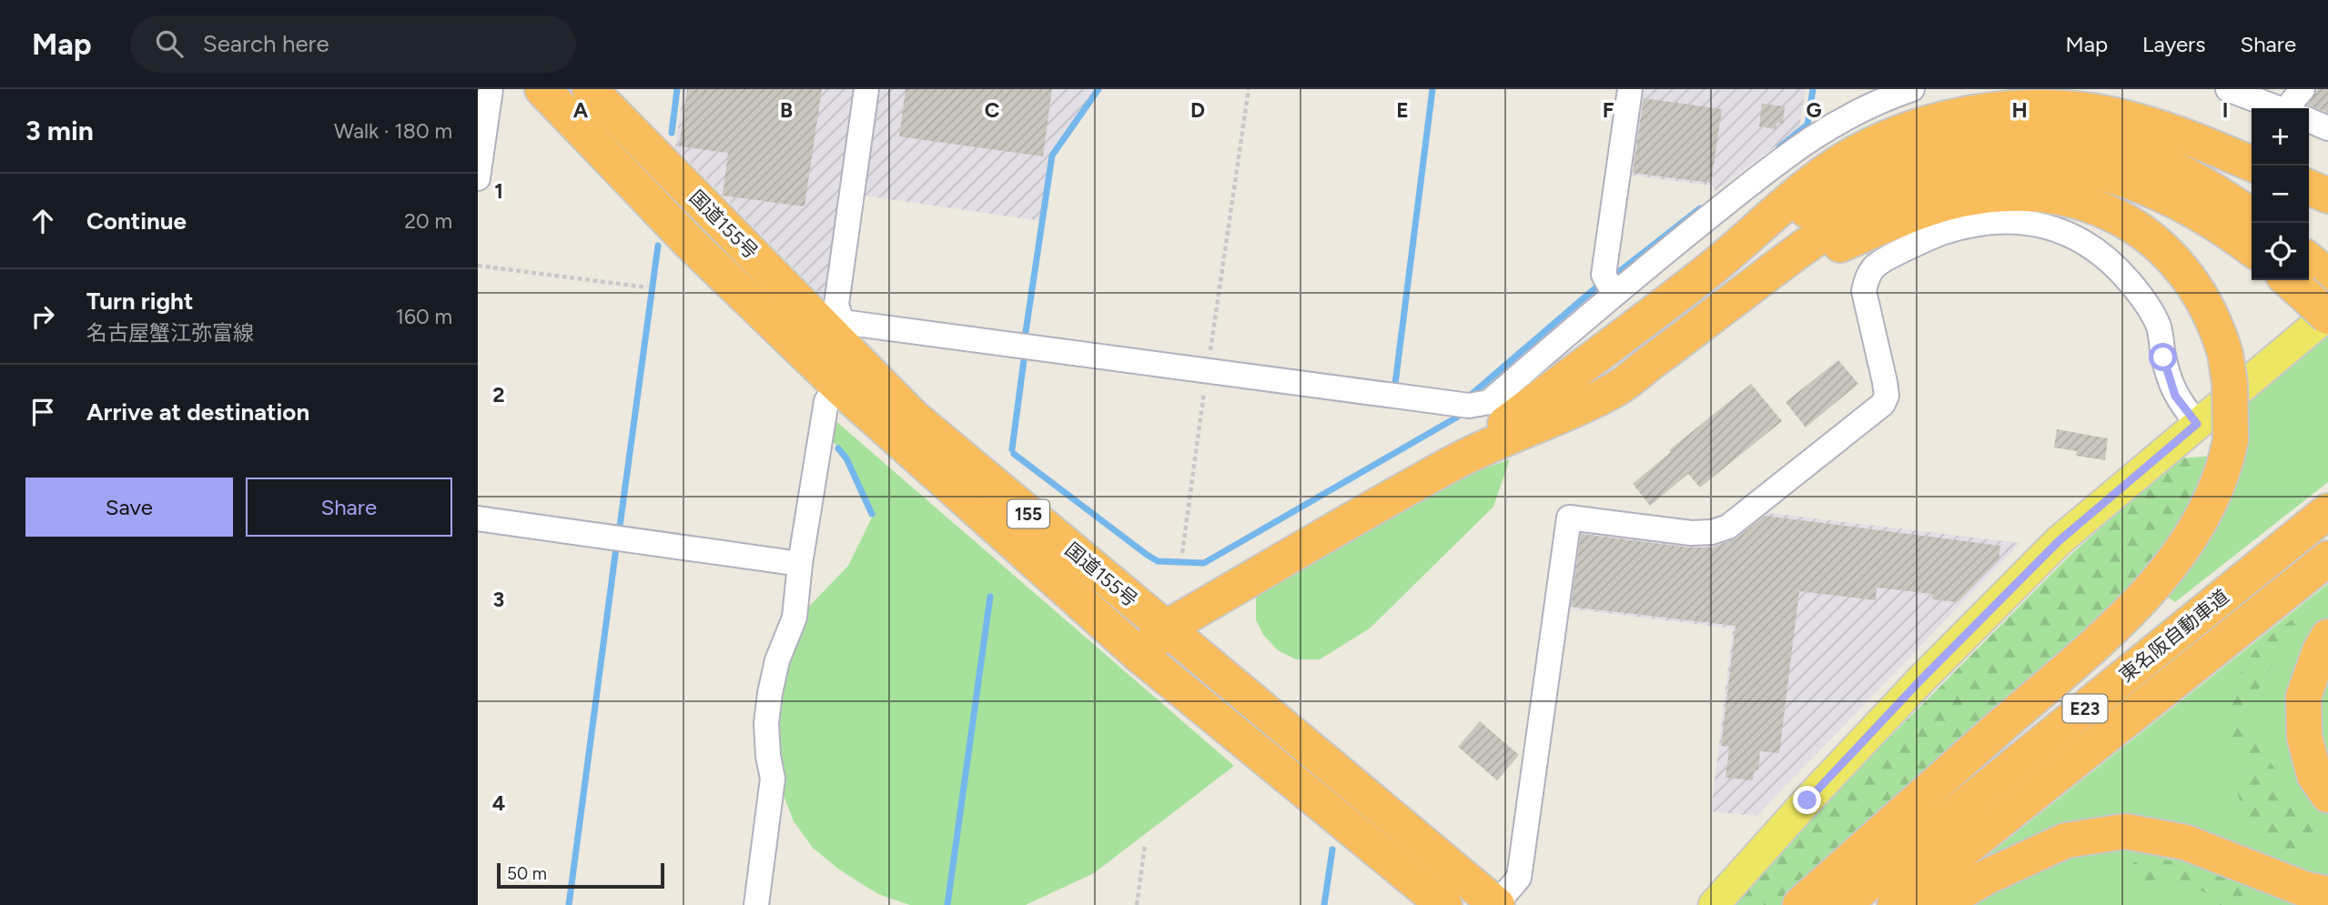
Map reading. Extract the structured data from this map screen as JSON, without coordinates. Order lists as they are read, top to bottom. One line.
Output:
{"streets":{"highway":["国道155号","155","東名阪自動車道","E23"]},"scale_bar":"50 m","page":{"header":"Map","search":"Search here","nav":["Map","Layers","Share"],"heading":["3 min","Walk · 180 m"],"map_buttons":["+","−"],"list":[["Continue","20 m"],["Turn right","名古屋蟹江弥富線","160 m"],"Arrive at destination"],"buttons":["Save","Share"],"scale":"50 m"},"grid":{"columns":["A","B","C","D","E","F","G","H","I"],"rows":["1","2","3","4"]}}
